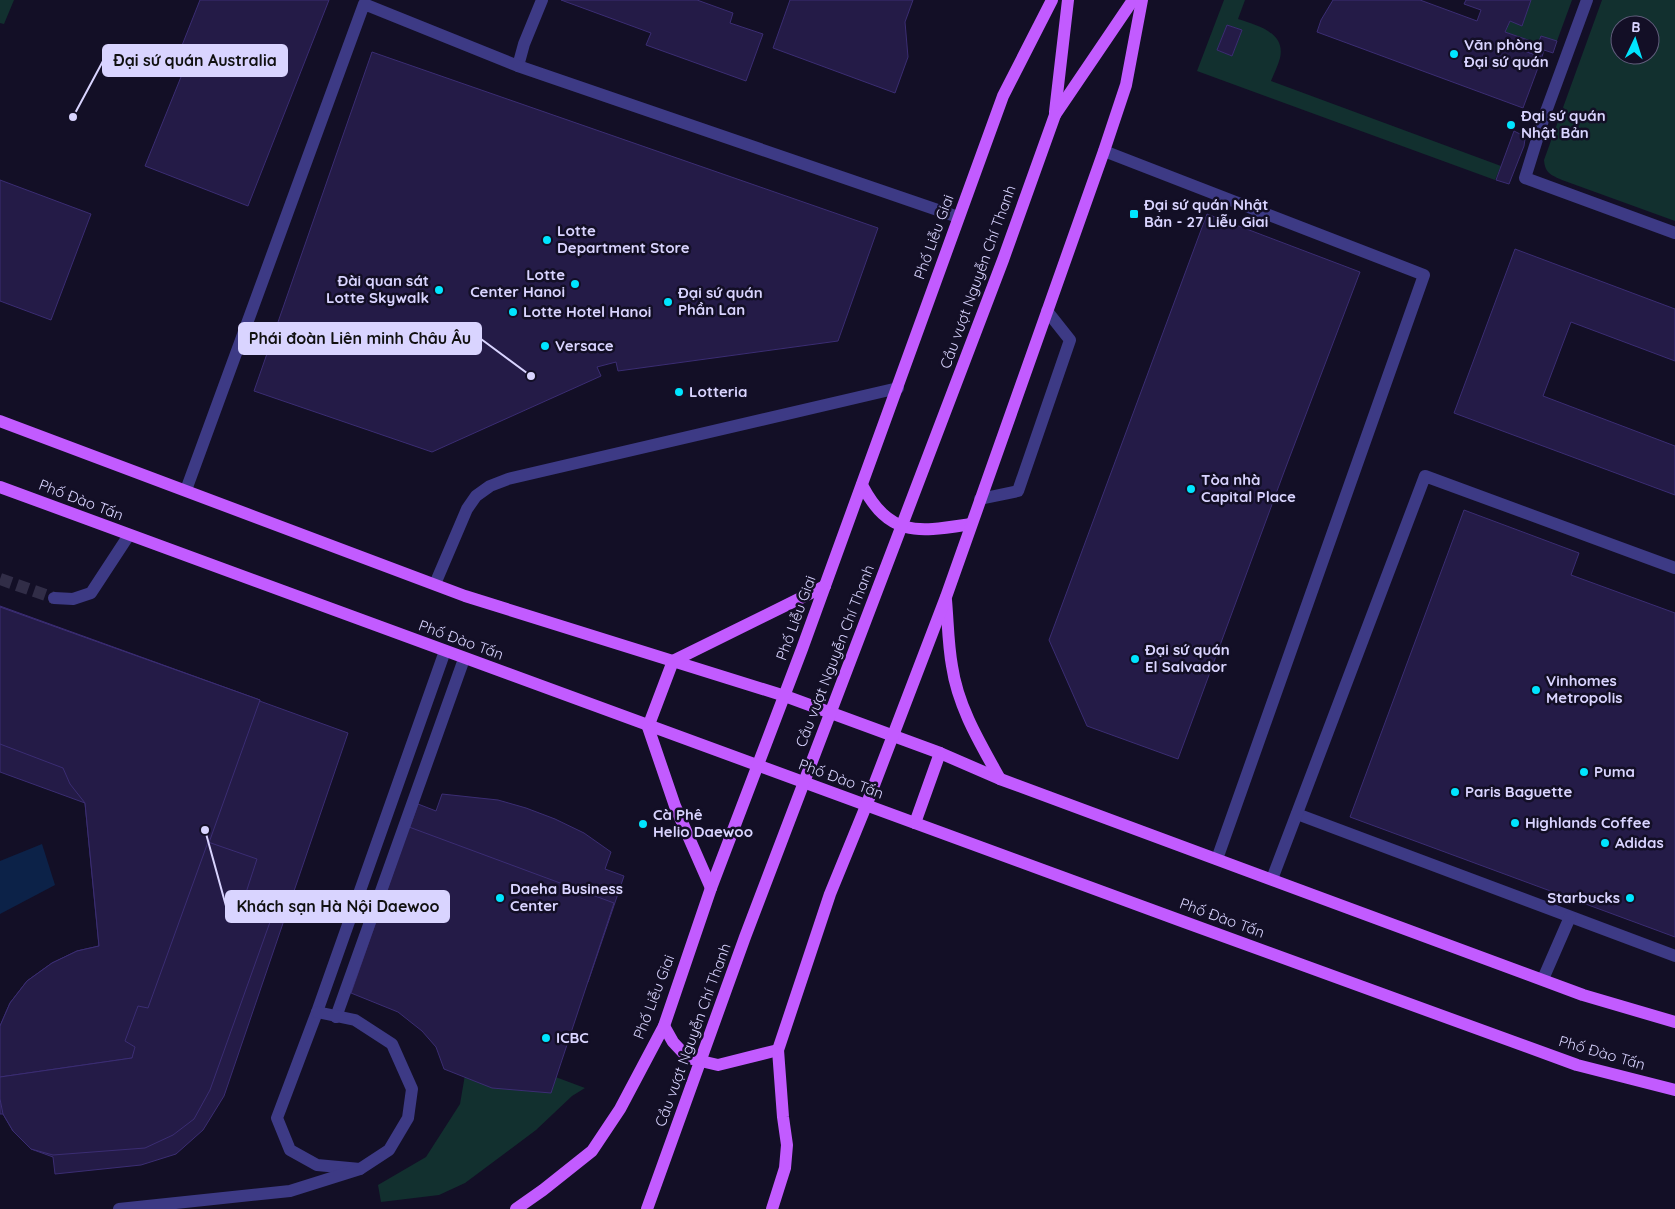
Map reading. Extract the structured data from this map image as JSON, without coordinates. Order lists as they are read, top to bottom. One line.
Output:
{"streets":{"main road":["Phố Liễu Giai","Cầu vượt Nguyễn Chí Thanh","Phố Đào Tấn"]},"crossings":[["Phố Liễu Giai","Phố Đào Tấn"]],"places":{"other":["Văn phòng Đại sứ quán","Đại sứ quán Australia","Đại sứ quán Nhật Bản","Lotte Department Store","Lotte Center Hanoi","Đài quan sát Lotte Skywalk","Đại sứ quán Phần Lan","Lotte Hotel Hanoi","Versace","Phái đoàn Liên minh Châu Âu","Lotteria","Tòa nhà Capital Place","Đại sứ quán El Salvador","Vinhomes Metropolis","Puma","Paris Baguette","Highlands Coffee","Cà Phê Helio Daewoo","Khách sạn Hà Nội Daewoo","Adidas","Daeha Business Center","Starbucks","ICBC"],"transit":["Đại sứ quán Nhật Bản - 27 Liễu Giai"]},"north":"top"}
